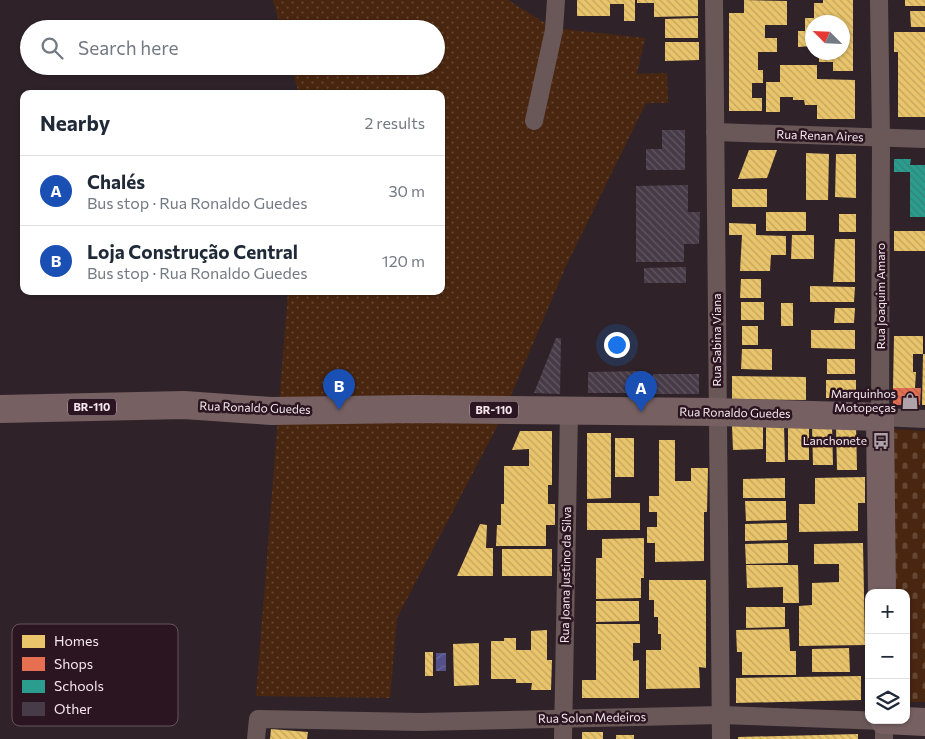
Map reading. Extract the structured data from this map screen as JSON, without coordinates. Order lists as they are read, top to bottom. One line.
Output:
{"streets":{"main road":["Rua Joaquim Amaro","BR-110","Rua Ronaldo Guedes","Rua Solon Medeiros"],"street":["Rua Renan Aires","Rua Sabina Viana","Rua Joana Justino da Silva"]},"crossings":[["Rua Renan Aires","Rua Joaquim Amaro"],["Rua Renan Aires","Rua Sabina Viana"],["Rua Joaquim Amaro","Rua Ronaldo Guedes"],["Rua Sabina Viana","Rua Ronaldo Guedes"],["Rua Sabina Viana","Rua Solon Medeiros"],["Rua Ronaldo Guedes","Rua Joana Justino da Silva"],["Rua Joana Justino da Silva","Rua Solon Medeiros"]],"places":{"shop":["Marquinhos Motopeças"],"bus stop":["Lanchonete"]},"legend":["Homes","Shops","Schools","Other"],"north":"top left","page":{"search":"Search here","heading":["Nearby","2 results"],"list":[{"mark":"A","name":"Chalés","note":"Bus stop · Rua Ronaldo Guedes","value":"30 m"},{"mark":"B","name":"Loja Construção Central","note":"Bus stop · Rua Ronaldo Guedes","value":"120 m"}],"pins":["B","A"],"map_buttons":["+","−"]}}
